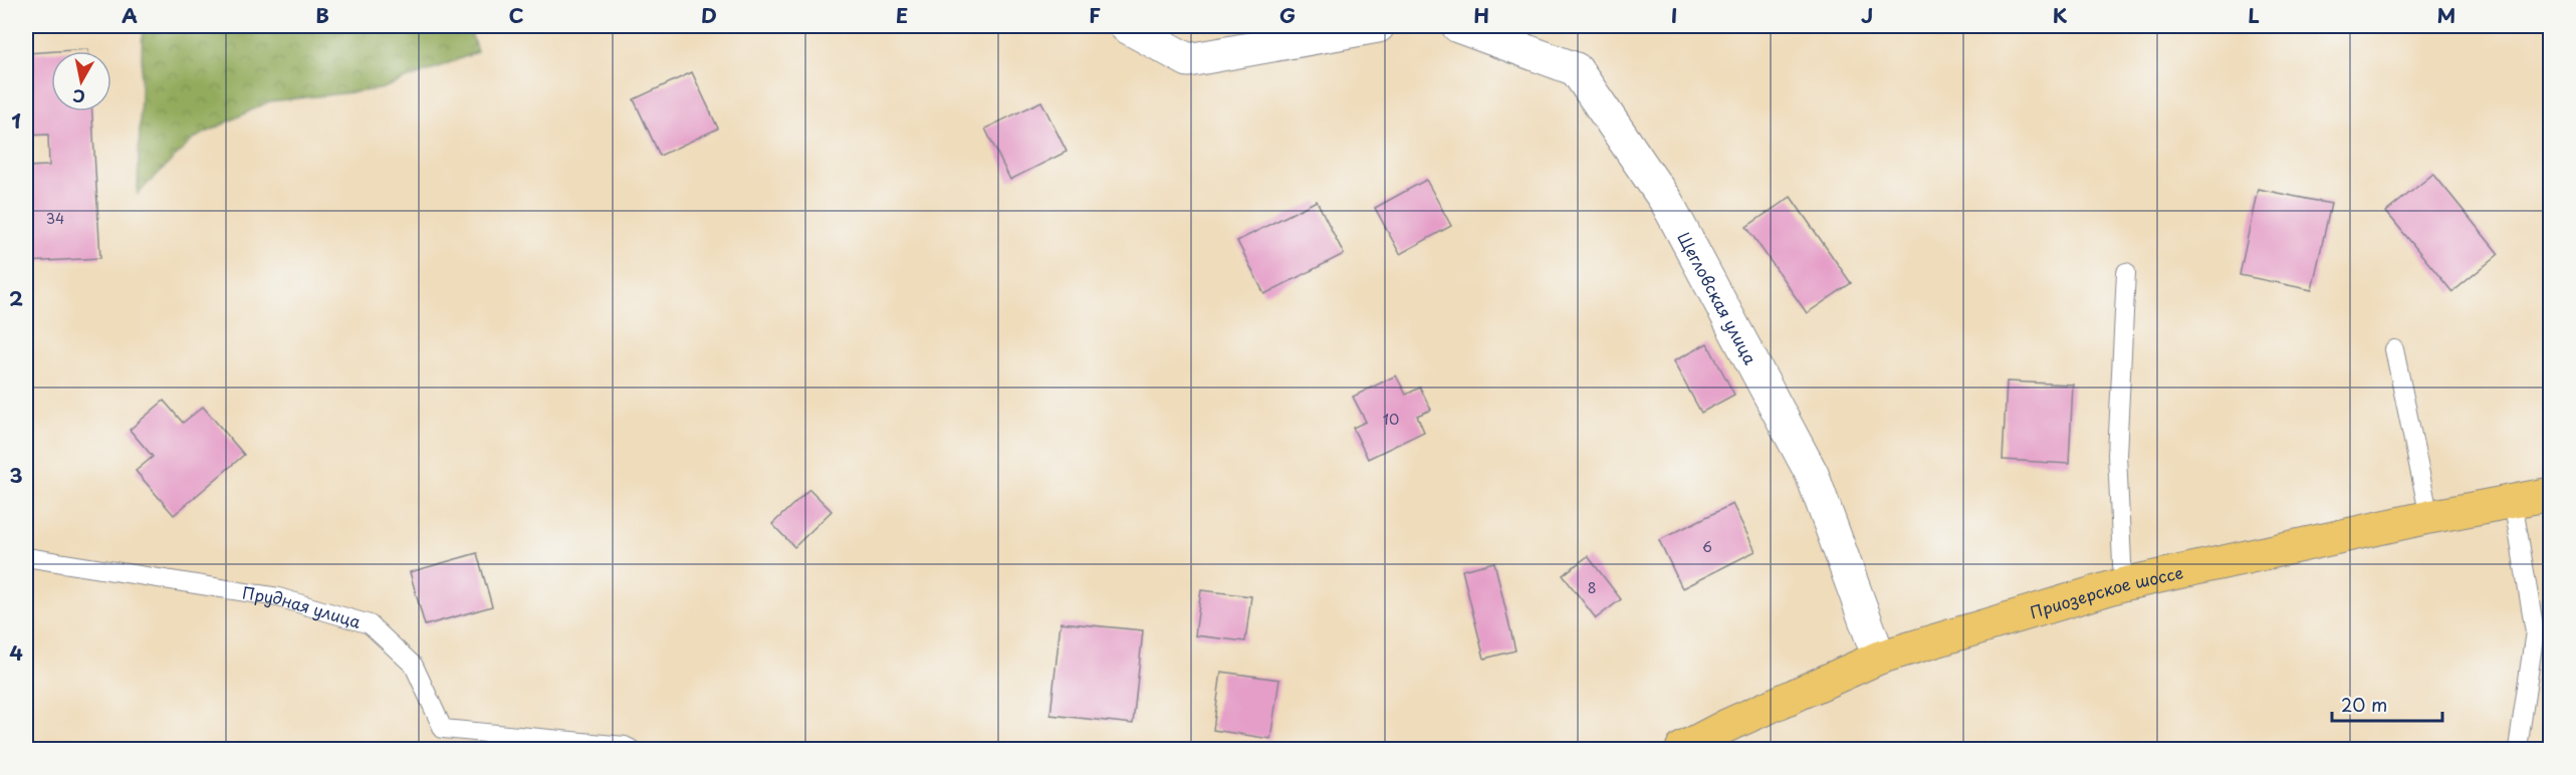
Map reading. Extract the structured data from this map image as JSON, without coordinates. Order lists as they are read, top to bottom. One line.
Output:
{"streets":{"main road":["Приозерское шоссе"],"street":["Щегловская улица"],"lane":["Прудная улица"]},"crossings":[["Щегловская улица","Приозерское шоссе"]],"house_numbers":["34","10","6","8"],"scale_bar":"20 m","north":"bottom","grid":{"columns":["A","B","C","D","E","F","G","H","I","J","K","L","M"],"rows":["1","2","3","4"]}}
